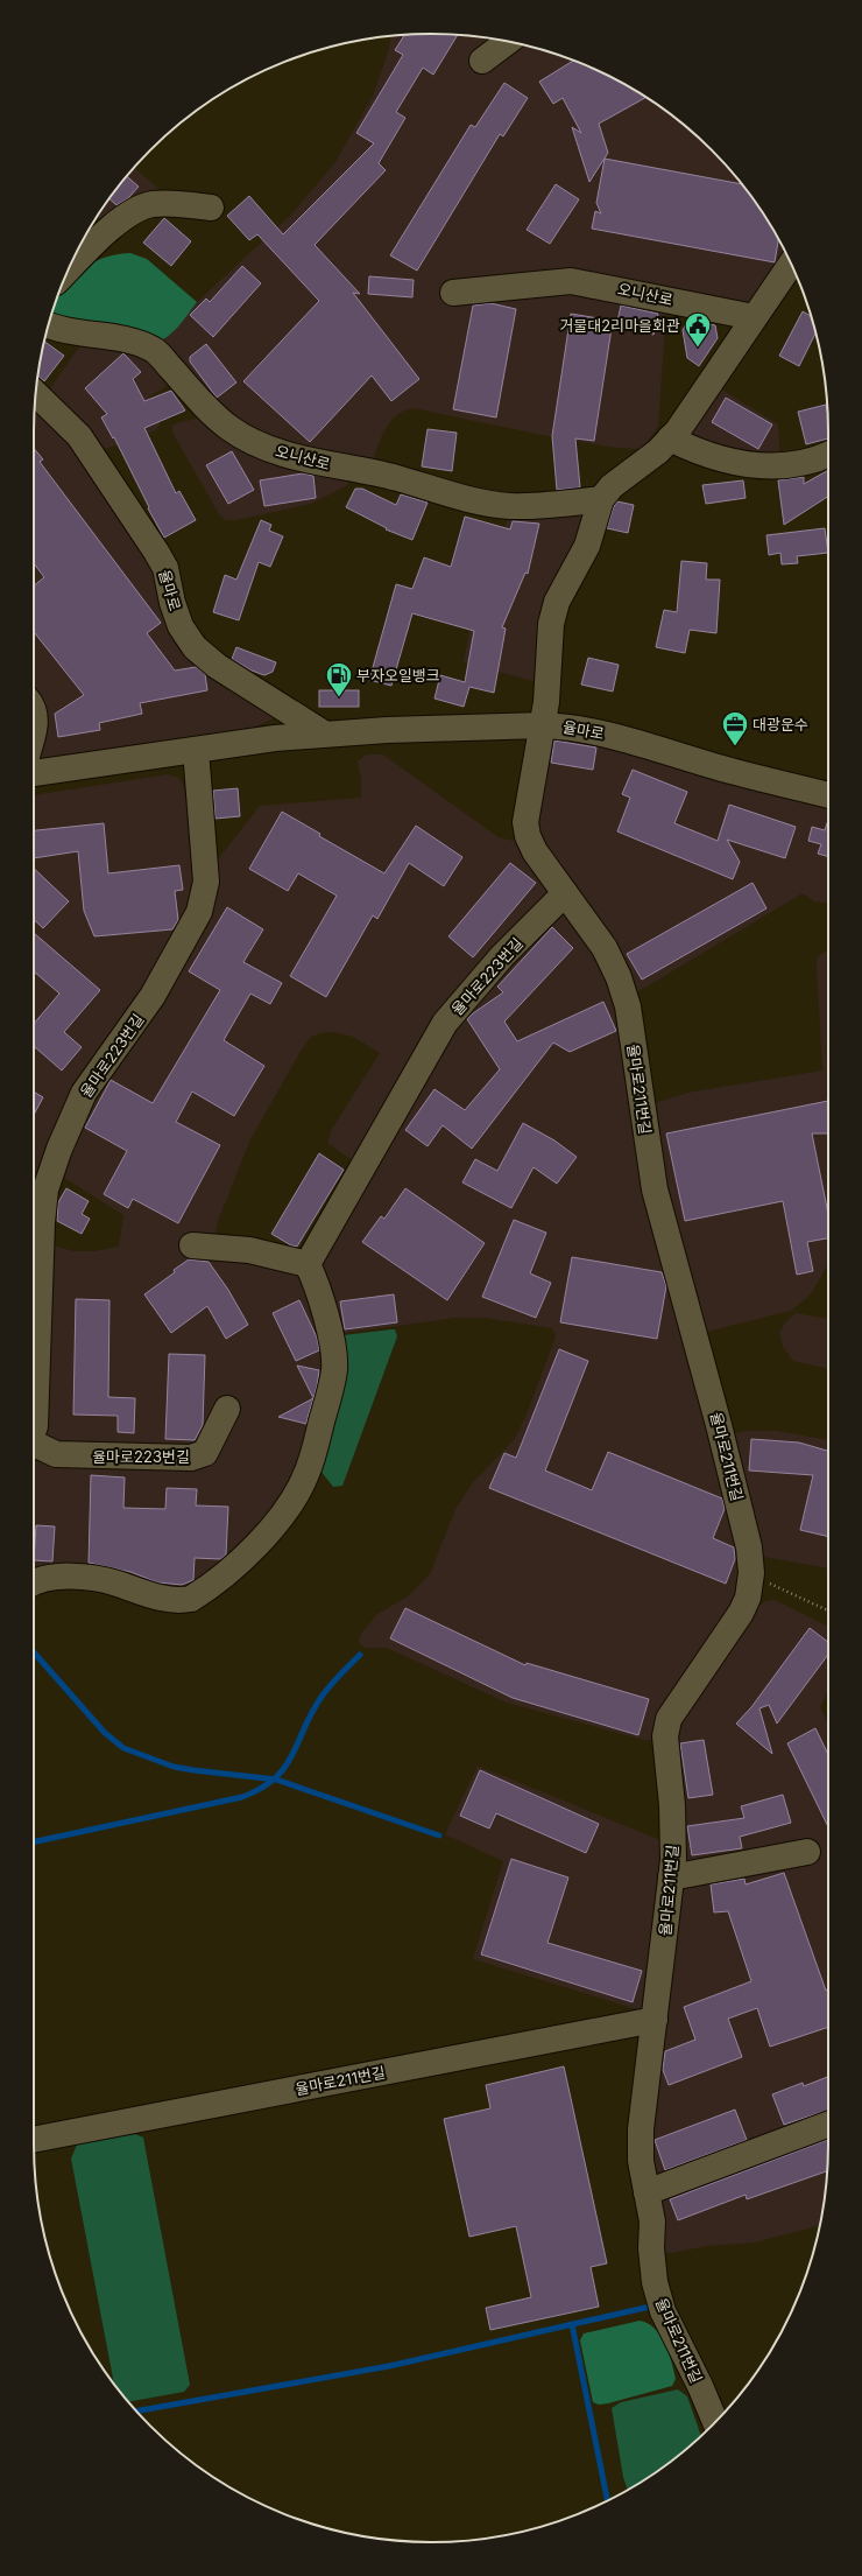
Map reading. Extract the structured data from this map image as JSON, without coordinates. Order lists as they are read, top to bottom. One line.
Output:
{"streets":{"street":["오니산로","율마로","율마로223번길","율마로211번길"]},"crossings":[["율마로","율마로223번길"],["율마로","율마로211번길"],["율마로223번길","율마로211번길"]],"places":{"public building":["거물대2리마을회관"],"fuel station":["부자오일뱅크"],"office":["대광운수"]}}
